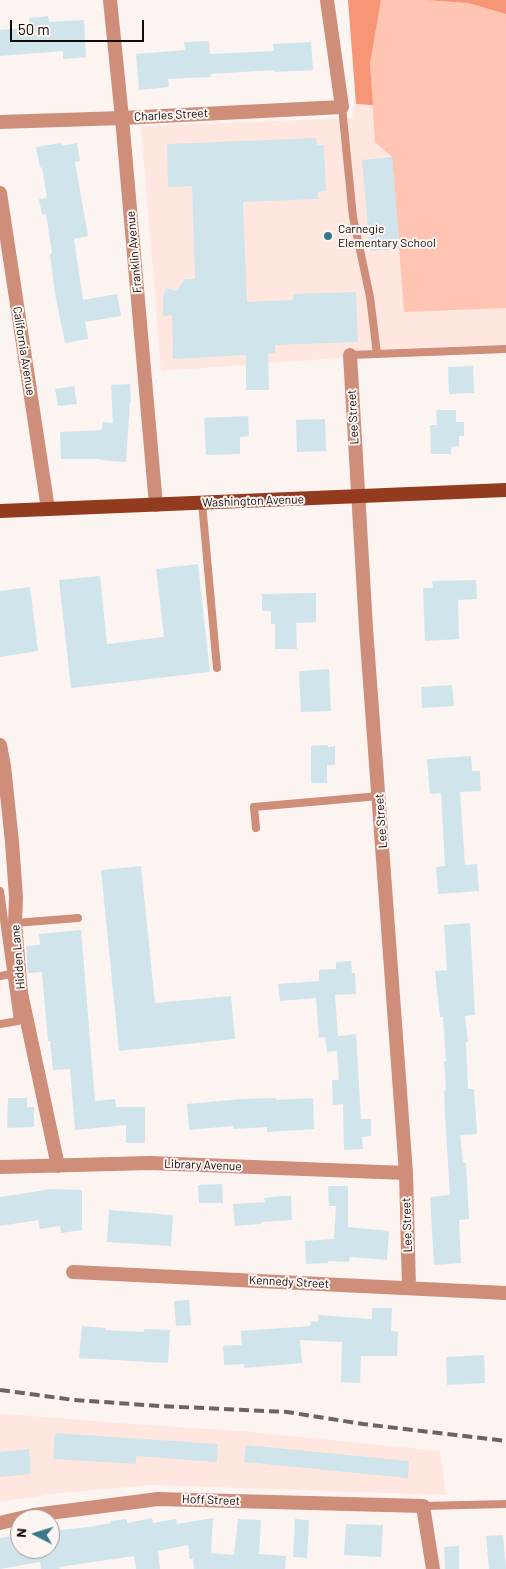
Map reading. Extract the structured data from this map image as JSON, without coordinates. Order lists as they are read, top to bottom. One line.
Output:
{"streets":{"main road":["Washington Avenue"],"street":["Charles Street","Franklin Avenue","California Avenue","Lee Street","Hidden Lane","Library Avenue","Kennedy Street","Hoff Street"]},"crossings":[["Charles Street","Franklin Avenue"],["Franklin Avenue","Washington Avenue"],["California Avenue","Washington Avenue"],["Lee Street","Washington Avenue"],["Lee Street","Library Avenue"],["Lee Street","Kennedy Street"],["Hidden Lane","Library Avenue"]],"places":["Carnegie Elementary School"],"scale_bar":"50 m","north":"left"}
